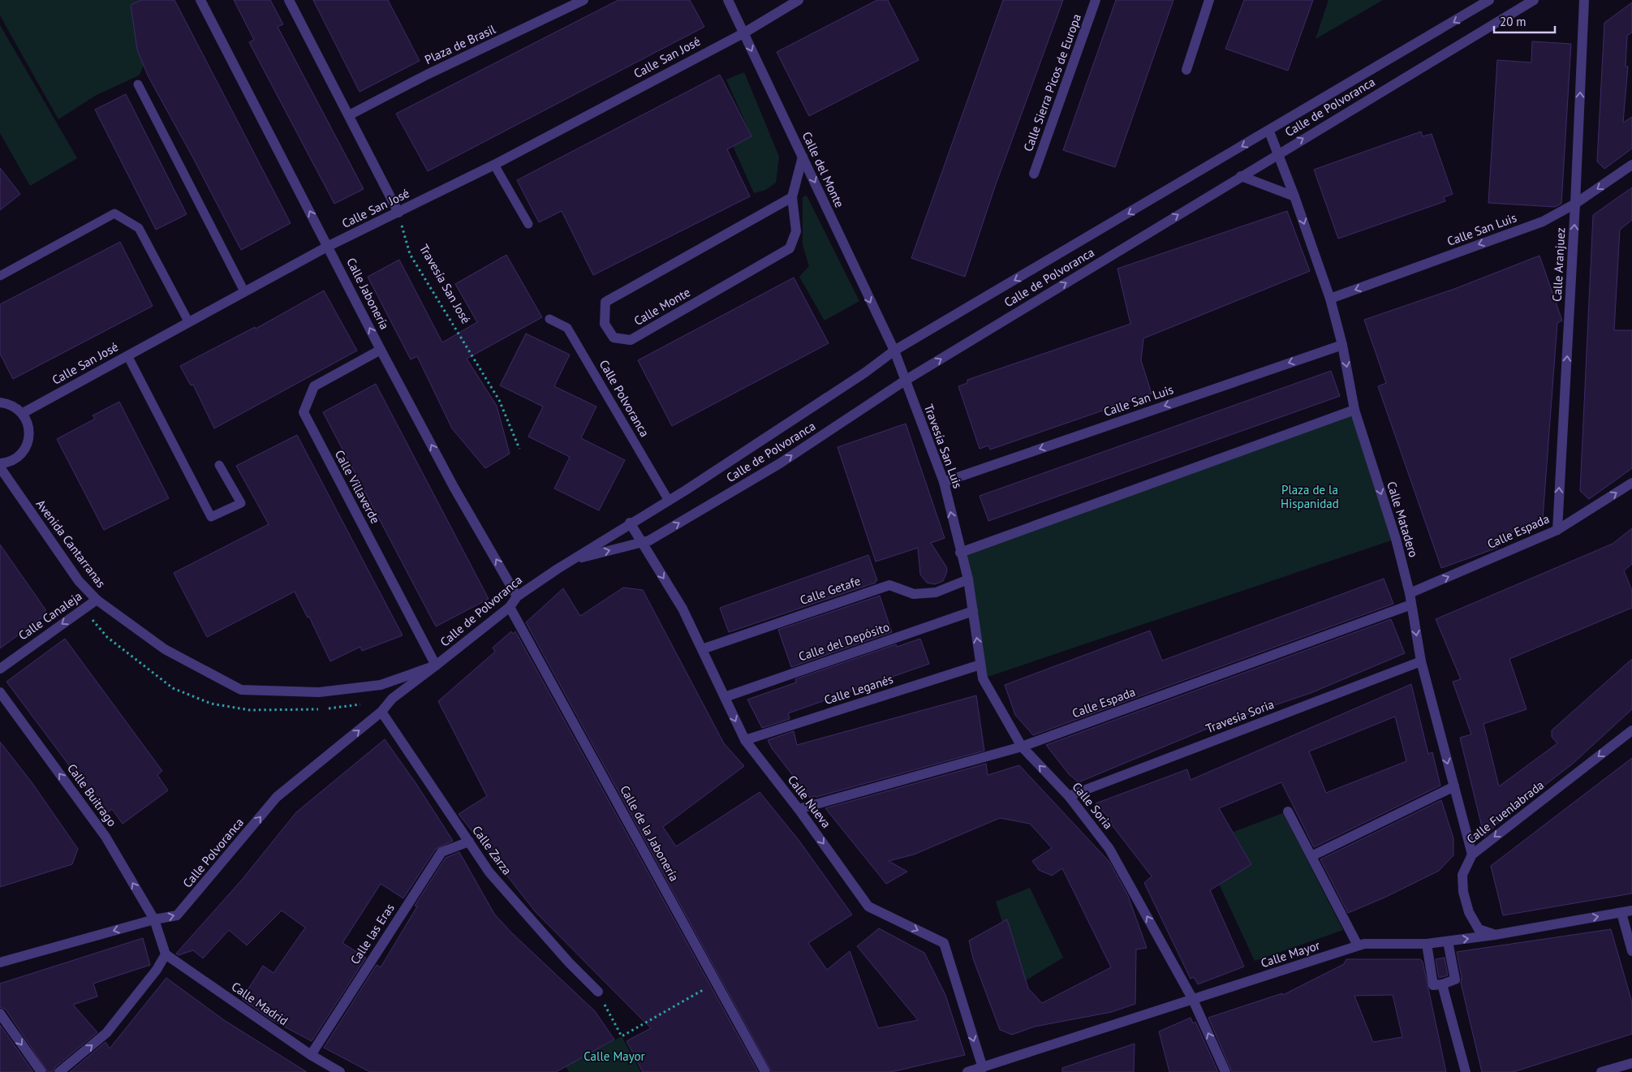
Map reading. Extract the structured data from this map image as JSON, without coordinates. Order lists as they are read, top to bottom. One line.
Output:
{"streets":{"street":["Plaza de Brasil","Calle San José","Calle Sierra Picos de Europa","Calle de Polvoranca","Calle del Monte","Calle San Luis","Calle Aranjuez","Calle Jabonería","Calle Monte","Calle Polvoranca","Travesía San Luis","Calle Villaverde","Calle Matadero","Calle Espada","Avenida Cantarranas","Calle Getafe","Calle Canaleja","Calle del Depósito","Calle Leganés","Travesía Soria","Calle Buitrago","Calle Nueva","Calle Soria","Calle Fuenlabrada","Calle de la Jabonería","Calle Zarza","Calle las Eras","Calle Mayor","Calle Madrid"],"path":["Travesía San José"]},"crossings":[["Calle San José","Calle del Monte"],["Calle San José","Travesía San José"],["Calle San José","Calle Jabonería"],["Calle de Polvoranca","Calle del Monte"],["Calle de Polvoranca","Calle Jabonería"],["Calle de Polvoranca","Calle Polvoranca"],["Calle de Polvoranca","Travesía San Luis"],["Calle de Polvoranca","Calle Villaverde"],["Calle de Polvoranca","Calle Matadero"],["Calle de Polvoranca","Avenida Cantarranas"],["Calle de Polvoranca","Calle Nueva"],["Calle de Polvoranca","Calle de la Jabonería"],["Calle del Monte","Calle Monte"],["Calle del Monte","Travesía San Luis"],["Calle San Luis","Calle Aranjuez"],["Calle San Luis","Travesía San Luis"],["Calle San Luis","Calle Matadero"],["Calle Aranjuez","Calle Espada"],["Calle Jabonería","Calle Villaverde"],["Calle Polvoranca","Calle Villaverde"],["Calle Polvoranca","Calle Buitrago"],["Calle Polvoranca","Calle Zarza"],["Travesía San Luis","Calle Soria"],["Calle Matadero","Calle Espada"],["Calle Matadero","Travesía Soria"],["Calle Matadero","Calle Fuenlabrada"],["Calle Espada","Calle Nueva"],["Calle Espada","Calle Soria"],["Avenida Cantarranas","Calle Canaleja"],["Calle Getafe","Calle Nueva"],["Calle Getafe","Calle Soria"],["Calle del Depósito","Calle Nueva"],["Calle del Depósito","Calle Soria"],["Calle Leganés","Calle Nueva"],["Calle Leganés","Calle Soria"],["Travesía Soria","Calle Soria"],["Calle Nueva","Calle Mayor"],["Calle Soria","Calle Mayor"],["Calle Fuenlabrada","Calle Mayor"],["Calle Zarza","Calle las Eras"],["Calle las Eras","Calle Madrid"]],"one_way":["Calle del Monte","Calle Aranjuez","Calle Polvoranca","Calle Matadero","Calle Canaleja","Calle Buitrago","Calle Nueva","Calle Soria","Calle Fuenlabrada"],"parks":["Plaza de la Hispanidad","Calle Mayor"],"scale_bar":"20 m"}
